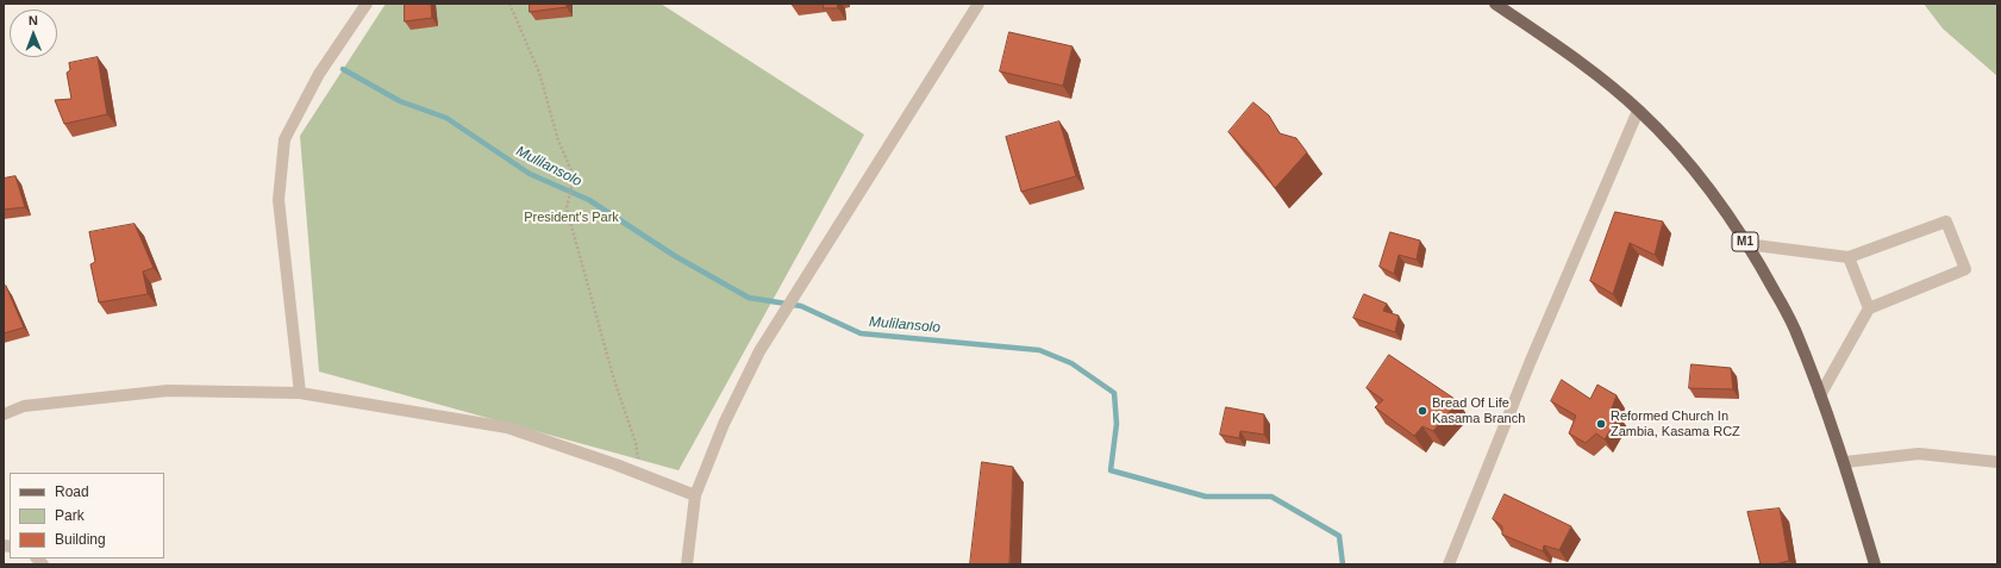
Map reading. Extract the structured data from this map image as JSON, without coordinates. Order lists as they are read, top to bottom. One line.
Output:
{"streets":{"main road":["M1"]},"water":["Mulilansolo"],"parks":["President's Park"],"places":["Bread Of Life Kasama Branch","Reformed Church In Zambia, Kasama RCZ"],"legend":["Road","Park","Building"],"north":"top"}
